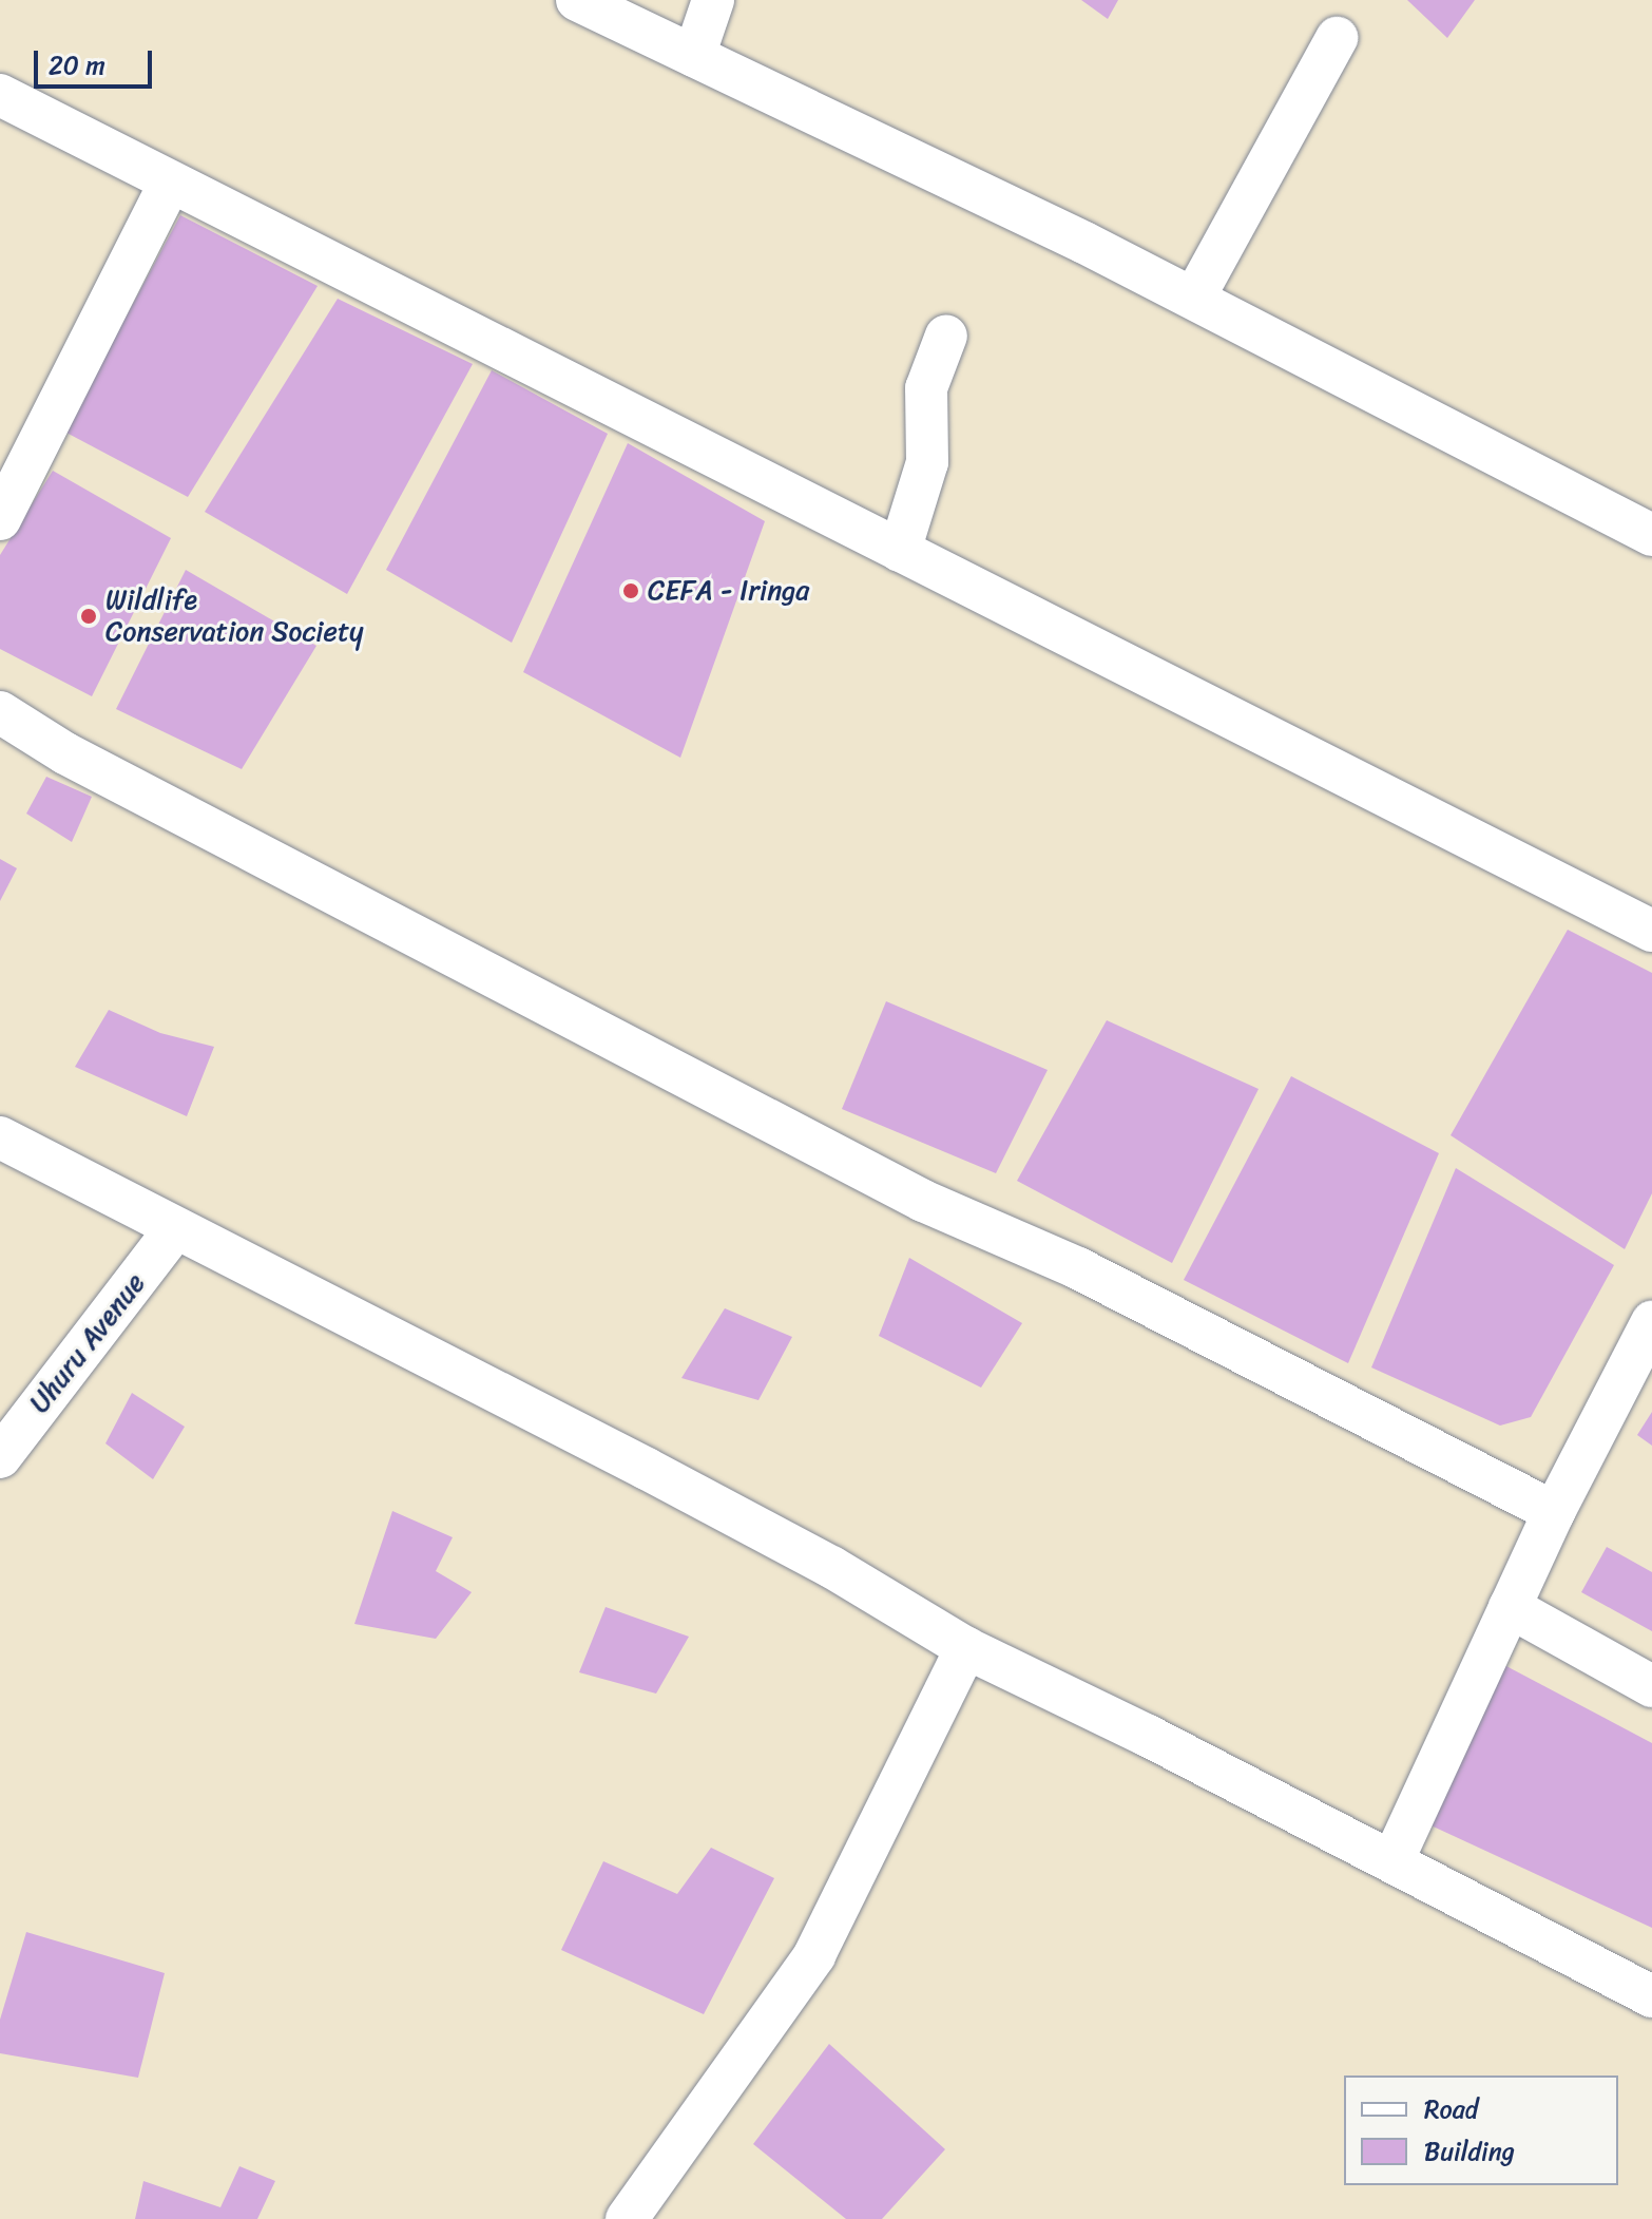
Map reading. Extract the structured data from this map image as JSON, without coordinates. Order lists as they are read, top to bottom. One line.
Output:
{"streets":{"street":["Uhuru Avenue"]},"places":["CEFA - Iringa","Wildlife Conservation Society"],"legend":["Road","Building"],"scale_bar":"20 m"}
